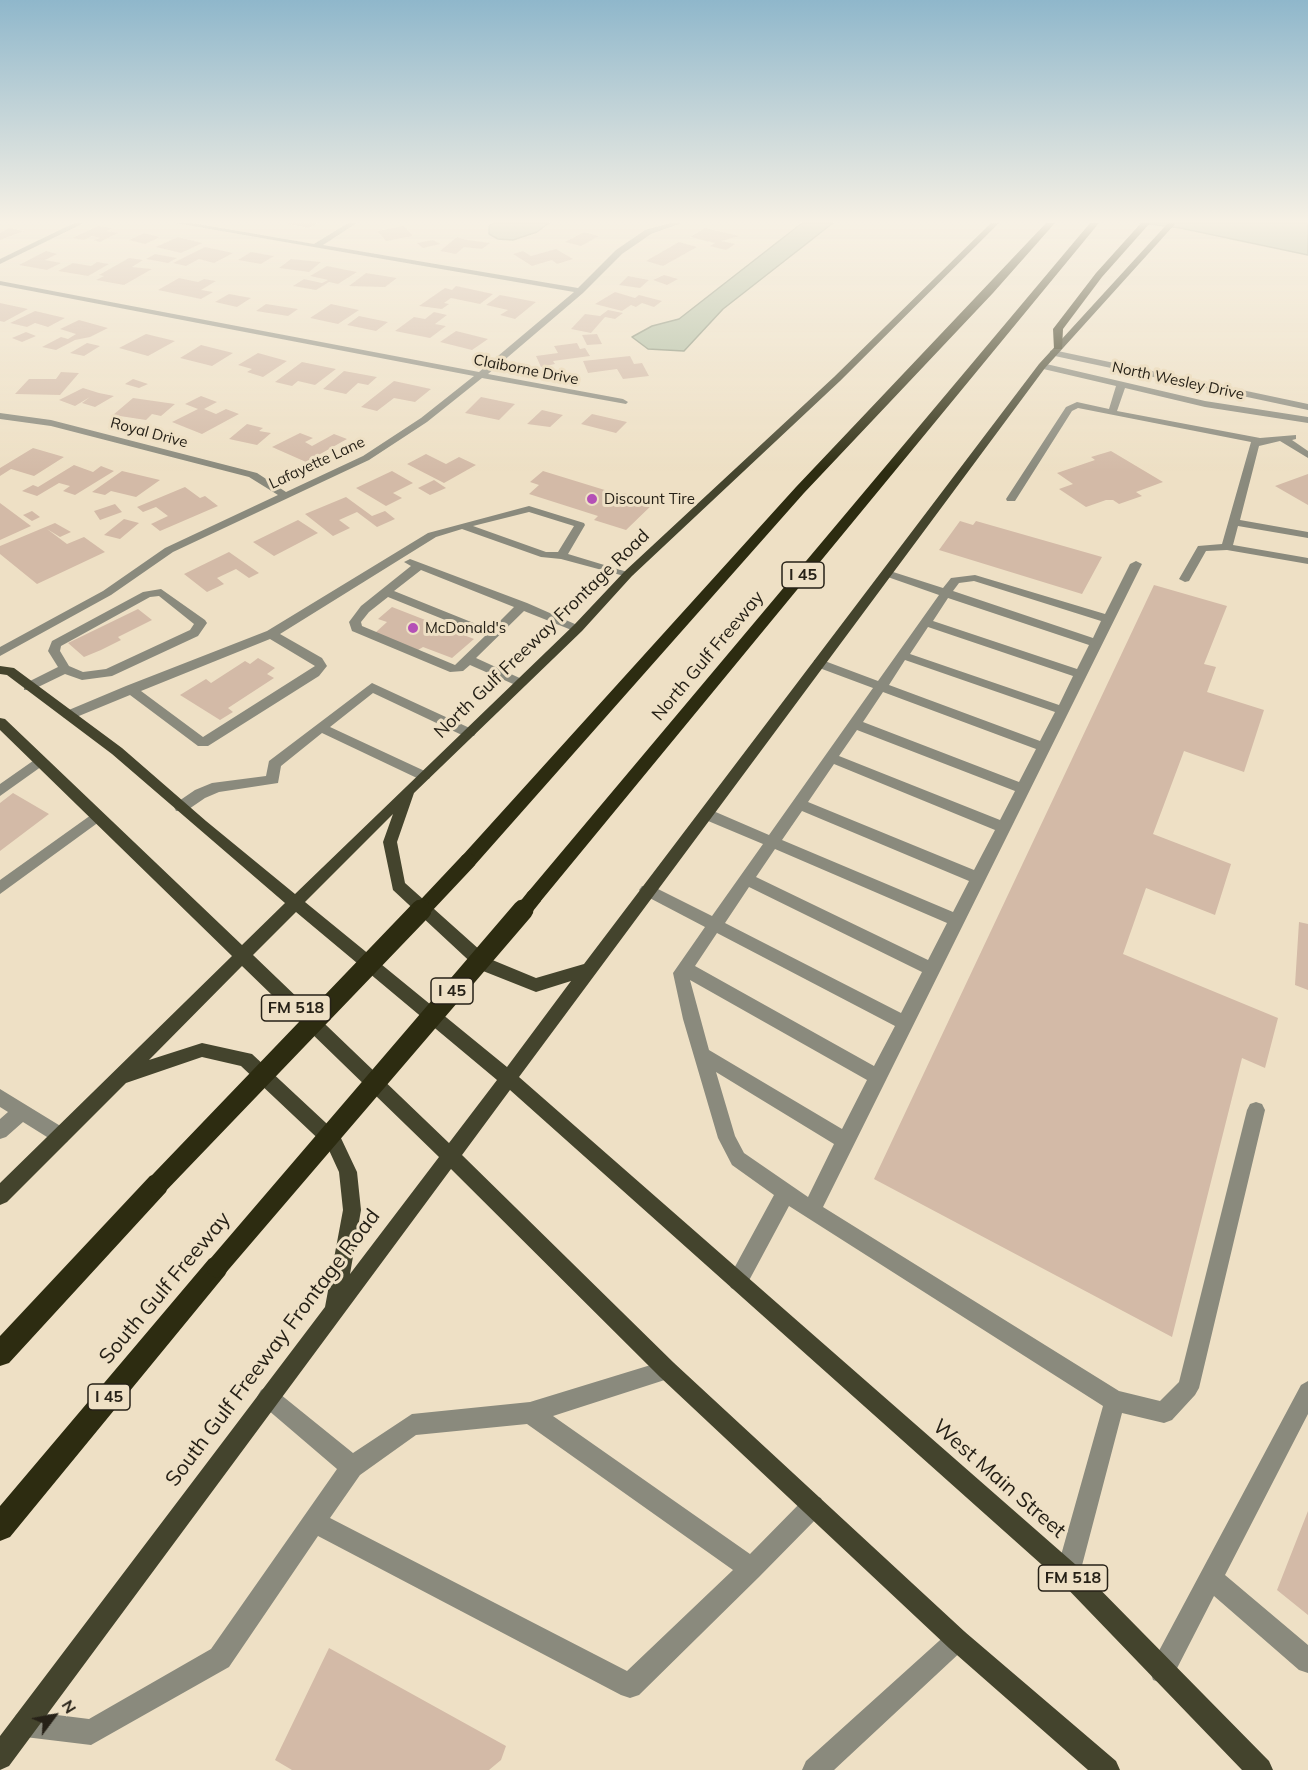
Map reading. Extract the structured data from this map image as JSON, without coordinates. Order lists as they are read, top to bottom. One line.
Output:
{"streets":{"highway":["I 45","North Gulf Freeway","South Gulf Freeway"],"main road":["North Gulf Freeway Frontage Road","FM 518","South Gulf Freeway Frontage Road","West Main Street"],"street":["Claiborne Drive","North Wesley Drive","Royal Drive","Lafayette Lane"]},"crossings":[["Claiborne Drive","Lafayette Lane"],["Royal Drive","Lafayette Lane"],["North Gulf Freeway Frontage Road","FM 518"],["North Gulf Freeway","South Gulf Freeway"],["FM 518","South Gulf Freeway Frontage Road"],["FM 518","West Main Street"],["South Gulf Freeway Frontage Road","West Main Street"]],"places":["Discount Tire","McDonald's"],"north":"top right"}
